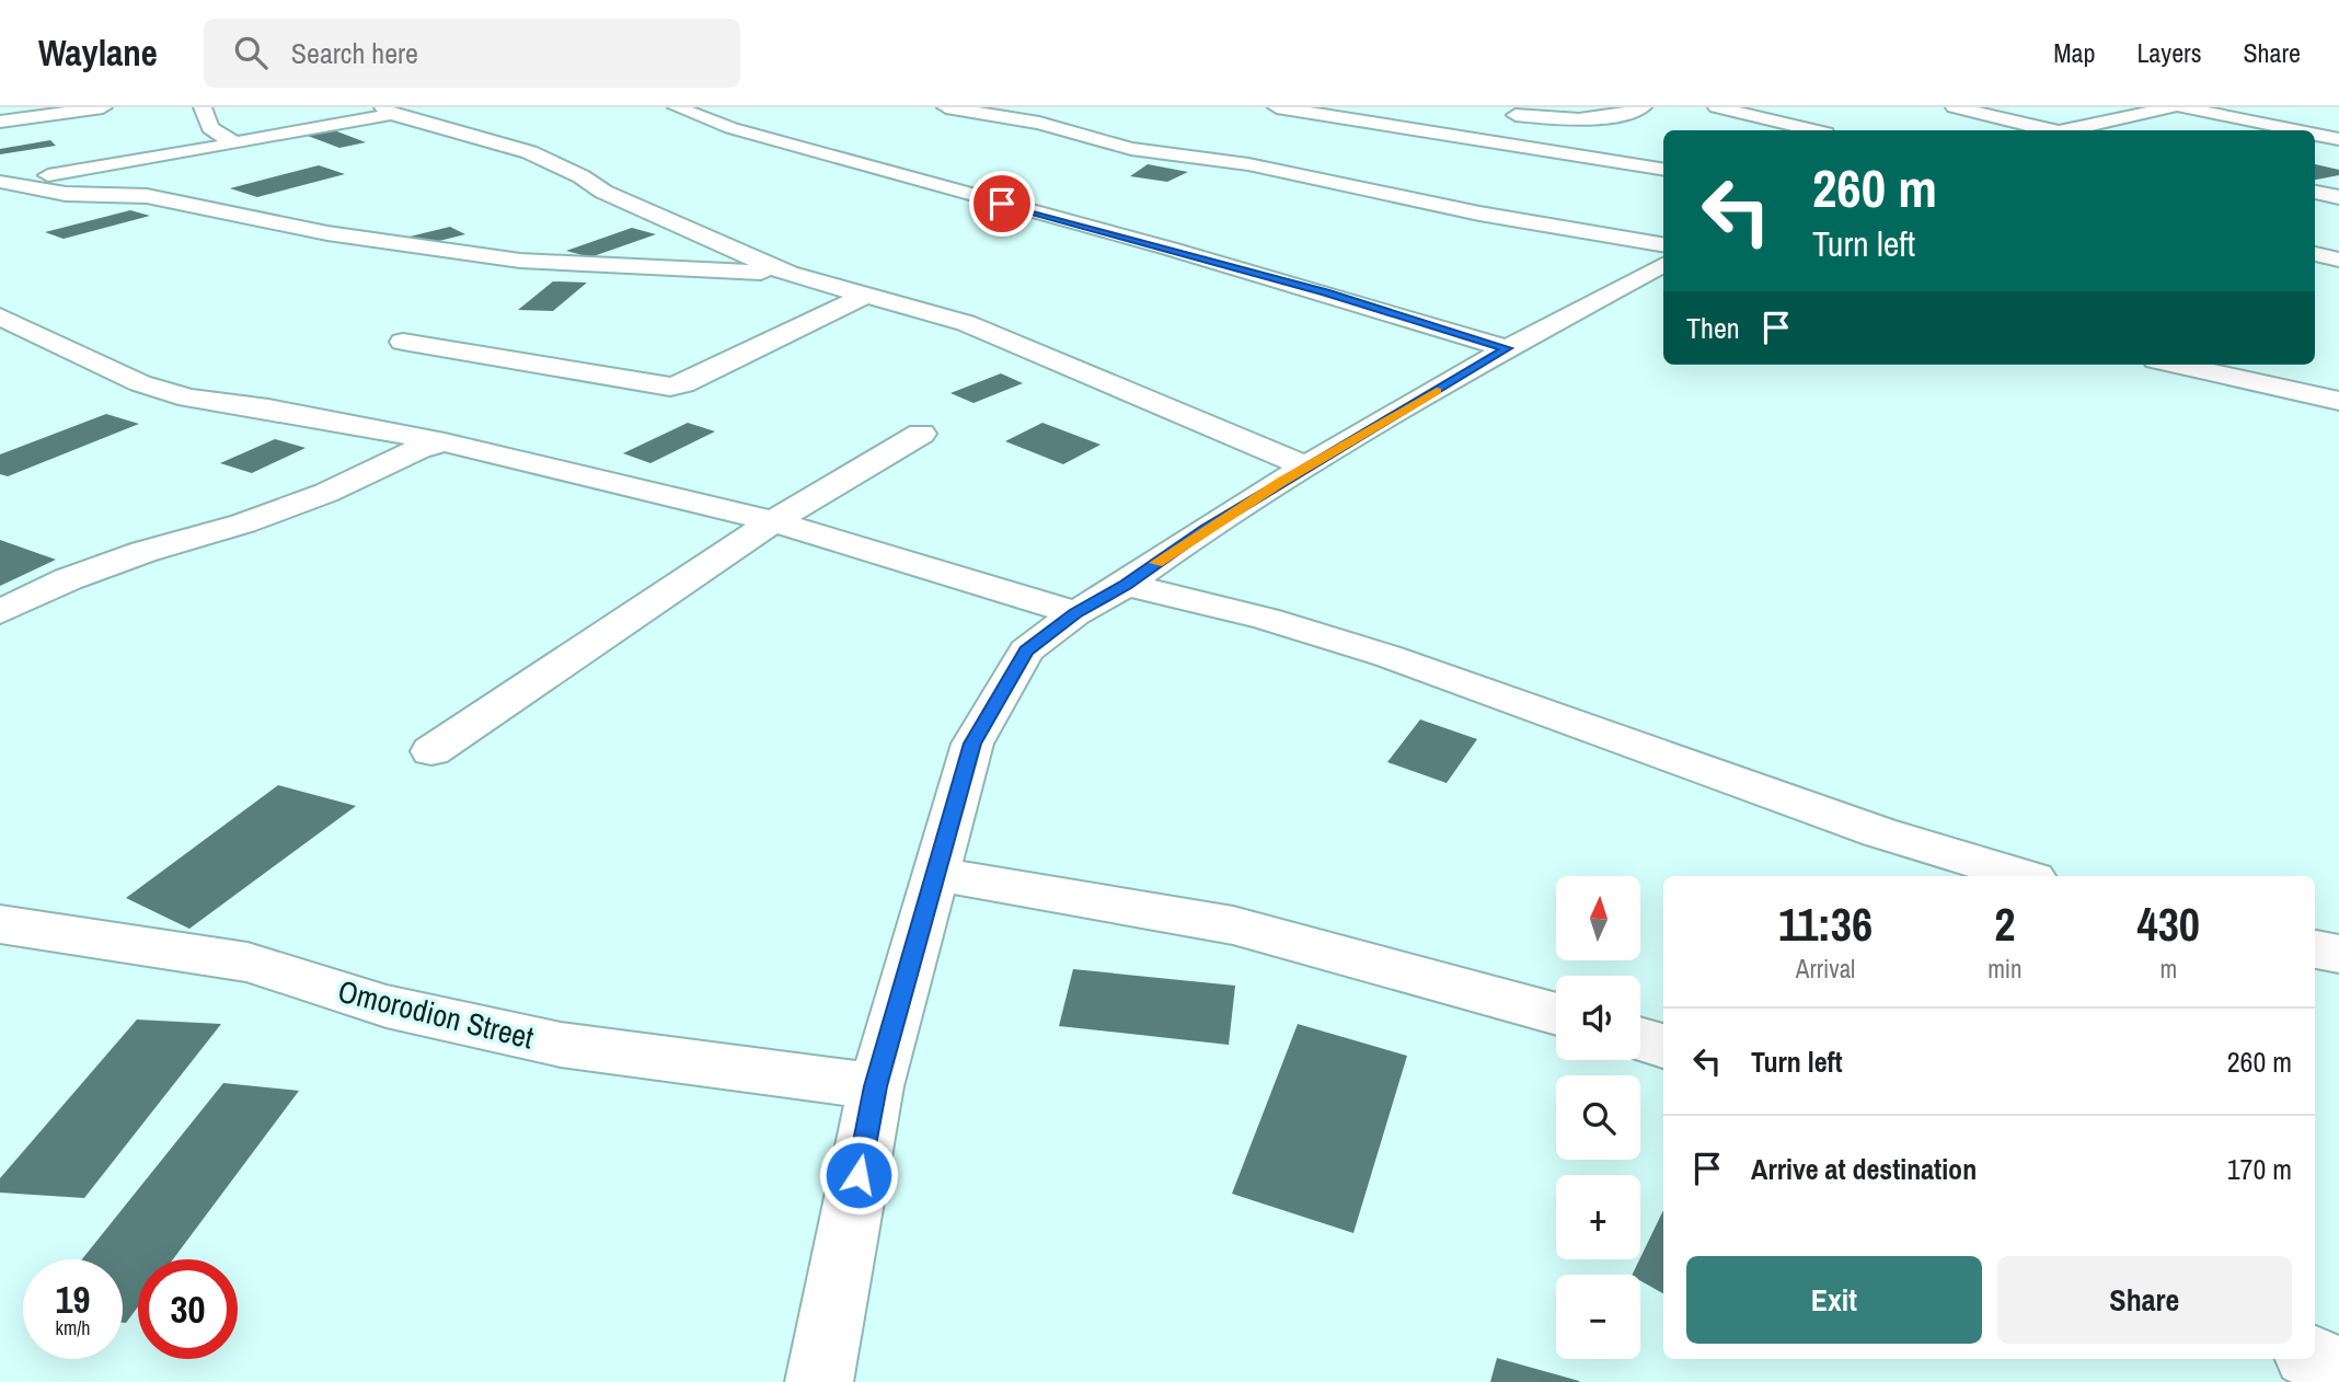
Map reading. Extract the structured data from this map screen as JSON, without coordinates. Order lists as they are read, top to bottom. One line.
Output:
{"streets":{"street":["Omorodion Street"]},"north":"top","page":{"header":"Waylane","search":"Search here","nav":["Map","Layers","Share"],"turn":["260 m","Turn left"],"then":"Then","map_buttons":["+","−"],"eta":["11:36","Arrival","2","min","430","m"],"list":[{"name":"Turn left","value":"260 m"},{"name":"Arrive at destination","value":"170 m"}],"buttons":["Exit","Share"],"speed":"19 km/h","limit":"30"}}
